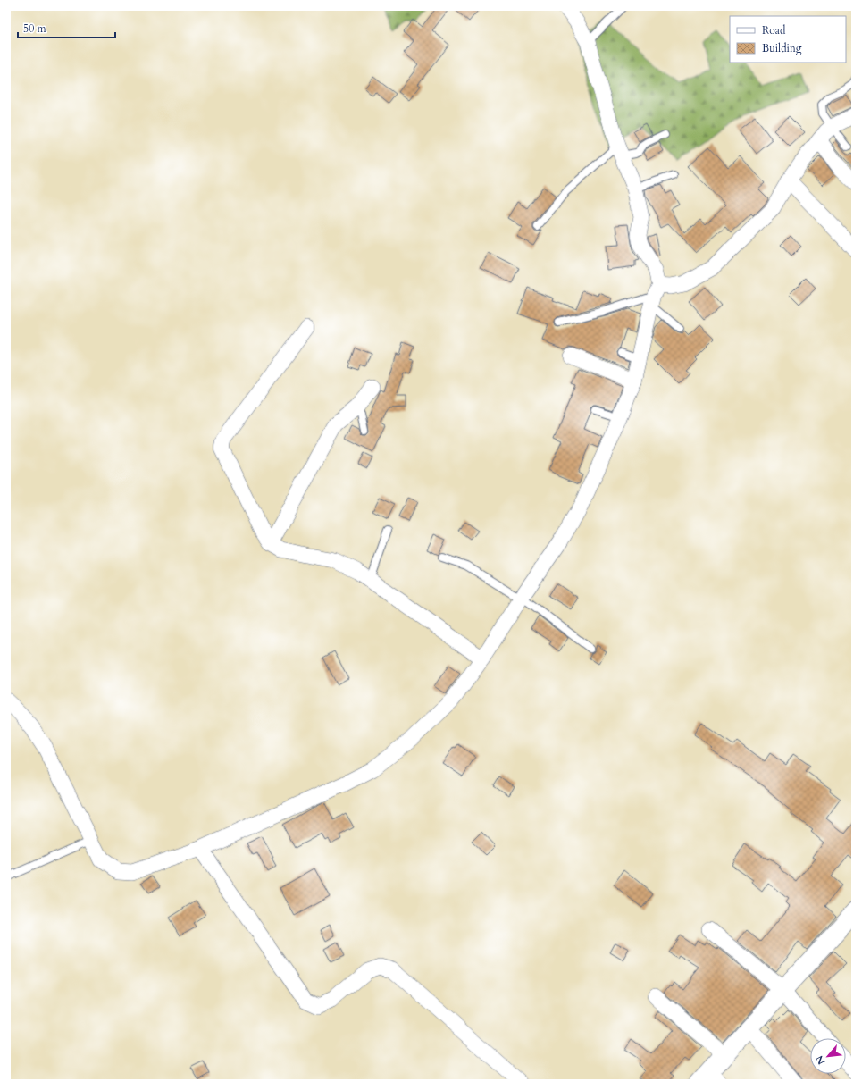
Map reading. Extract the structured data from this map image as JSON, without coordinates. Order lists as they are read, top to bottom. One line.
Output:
{"legend":["Road","Building"],"scale_bar":"50 m","north":"bottom left"}
